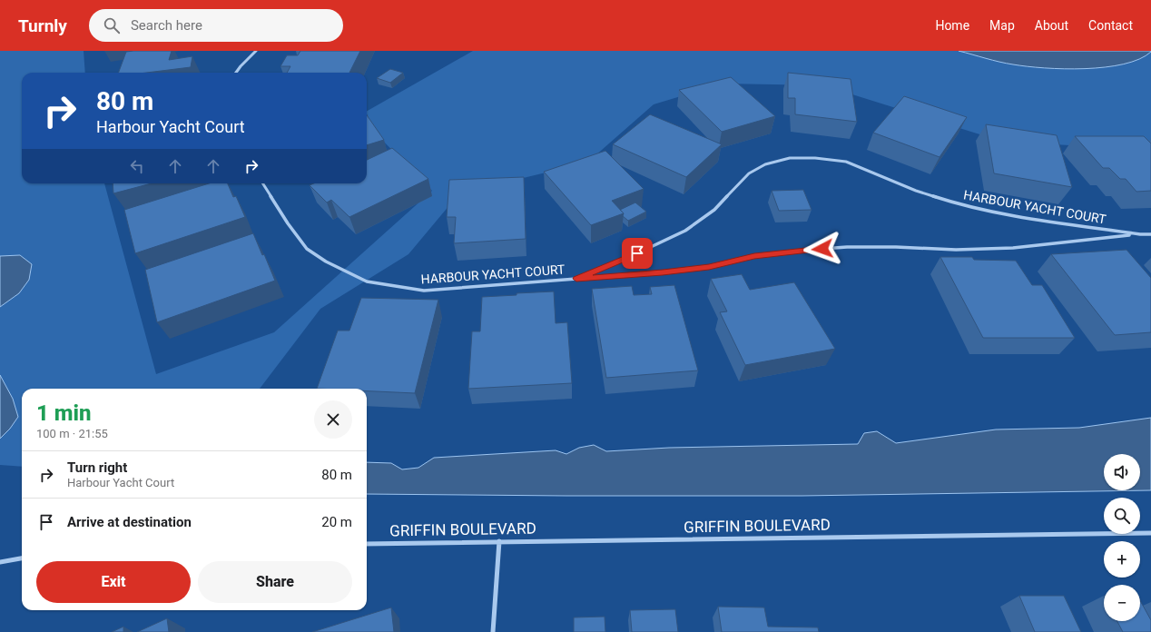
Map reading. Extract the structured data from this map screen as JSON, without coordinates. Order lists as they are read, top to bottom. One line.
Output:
{"streets":{"street":["HARBOUR YACHT COURT","GRIFFIN BOULEVARD"]},"page":{"header":"Turnly","search":"Search here","nav":["Home","Map","About","Contact"],"turn":["80 m","Harbour Yacht Court"],"heading":["1 min","100 m · 21:55"],"list":[{"name":"Turn right","note":"Harbour Yacht Court","value":"80 m"},{"name":"Arrive at destination","value":"20 m"}],"map_buttons":["+","−"],"buttons":["Exit","Share"]}}
